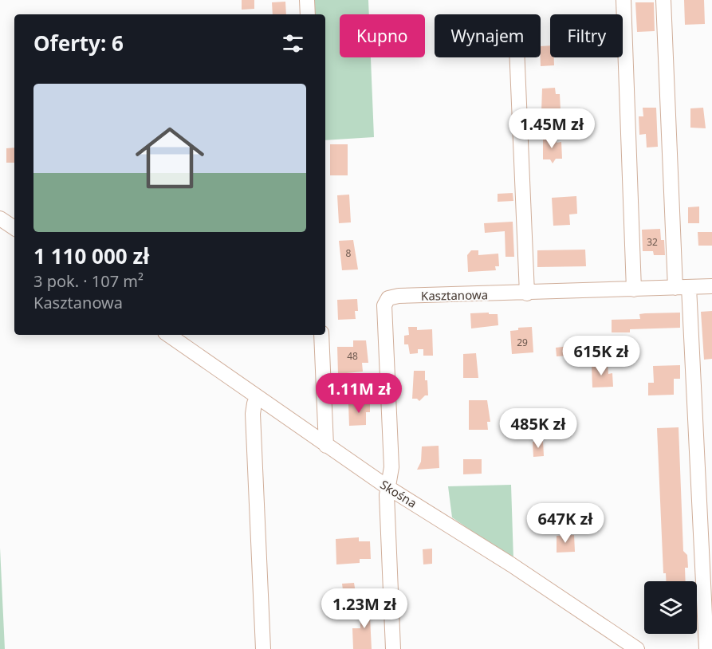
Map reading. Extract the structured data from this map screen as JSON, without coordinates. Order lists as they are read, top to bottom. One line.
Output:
{"streets":{"street":["Kasztanowa","Skośna"]},"crossings":[["Kasztanowa","Skośna"]],"house_numbers":["32","8","29","48"],"page":{"chip":["Kupno","Wynajem","Filtry"],"heading":"Oferty: 6","list":[{"name":"1 110 000 zł","note":"3 pok. · 107 m² · Kasztanowa"}],"price":["1.45M zł","615K zł","1.11M zł","485K zł","647K zł","1.23M zł"]}}
